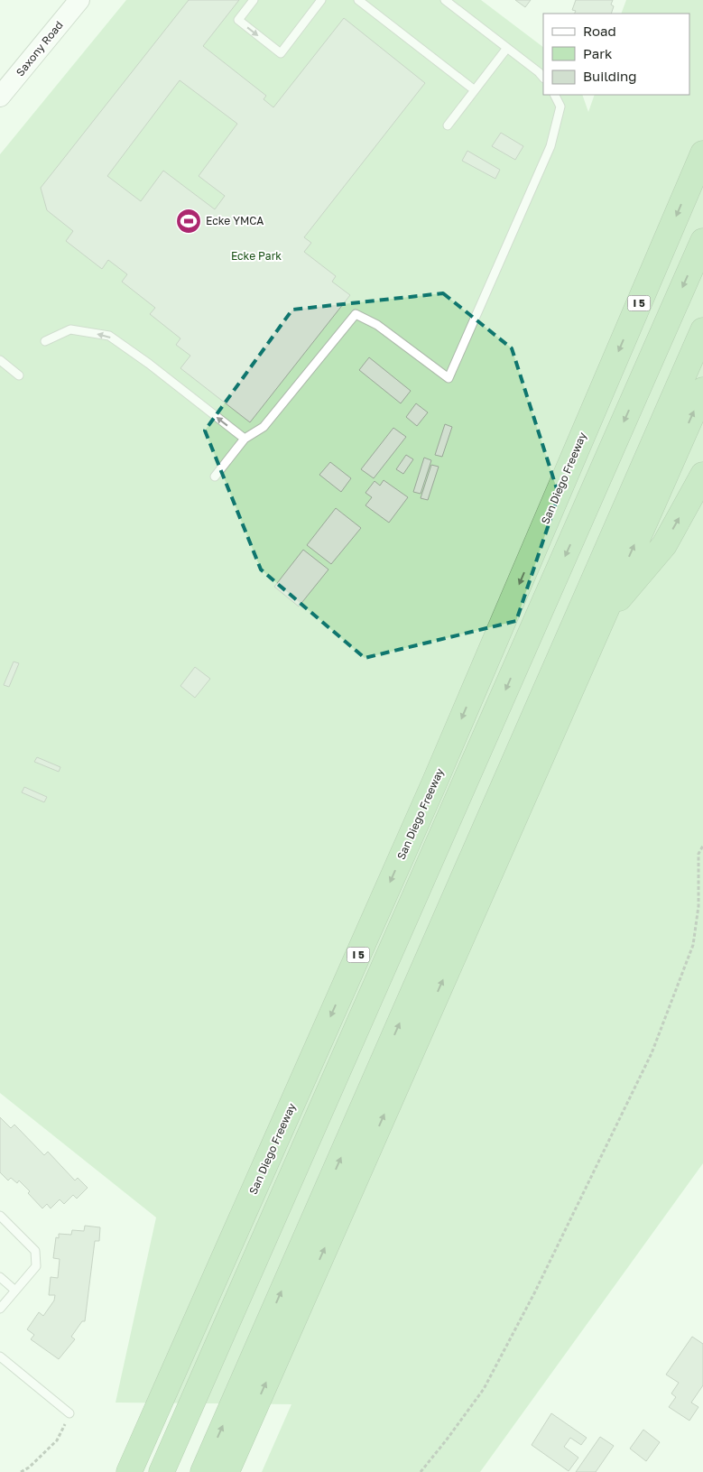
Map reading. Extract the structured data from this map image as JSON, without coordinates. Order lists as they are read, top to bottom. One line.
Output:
{"streets":{"highway":["I 5","San Diego Freeway"],"street":["Saxony Road"]},"parks":["Ecke Park"],"places":{"sports":["Ecke YMCA"]},"legend":["Road","Park","Building"]}
